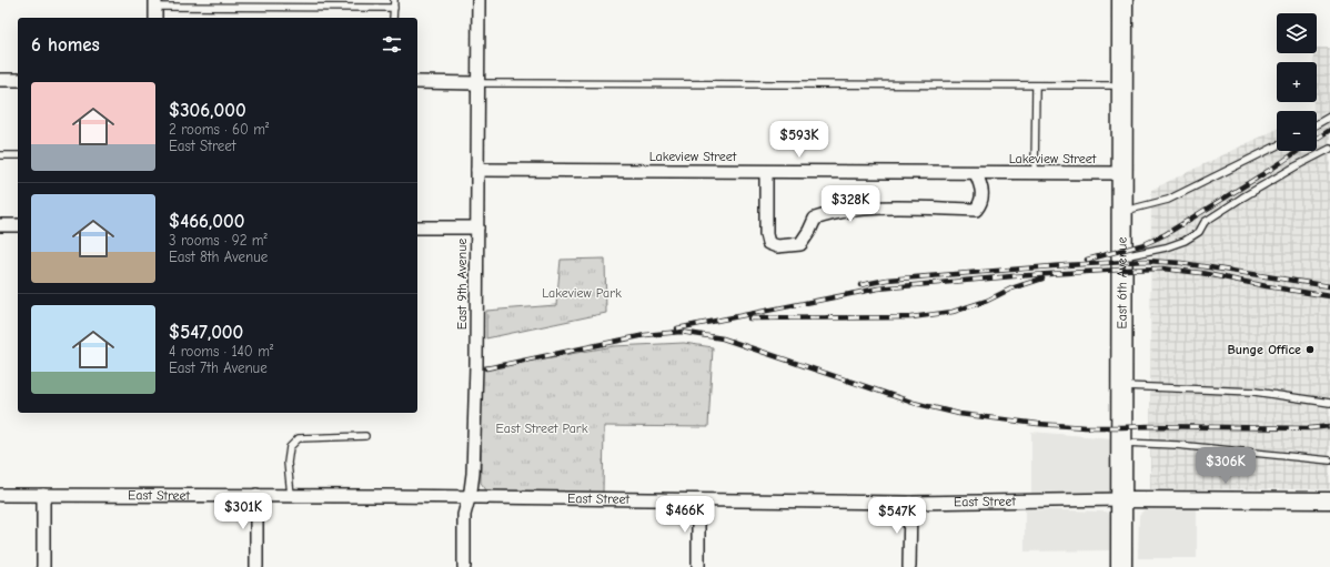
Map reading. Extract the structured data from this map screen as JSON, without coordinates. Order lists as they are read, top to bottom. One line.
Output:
{"streets":{"main road":["East 6th Avenue"],"street":["Lakeview Street","East 9th Avenue","East Street"]},"crossings":[["Lakeview Street","East 6th Avenue"],["Lakeview Street","East 9th Avenue"],["East 6th Avenue","East Street"],["East 9th Avenue","East Street"]],"parks":["Lakeview Park","East Street Park"],"places":["Bunge Office"],"page":{"map_buttons":["+","−"],"heading":"6 homes","list":[{"name":"$306,000","note":"2 rooms · 60 m² · East Street"},{"name":"$466,000","note":"3 rooms · 92 m² · East 8th Avenue"},{"name":"$547,000","note":"4 rooms · 140 m² · East 7th Avenue"}],"price":["$593K","$328K","$306K","$301K","$466K","$547K"]}}
